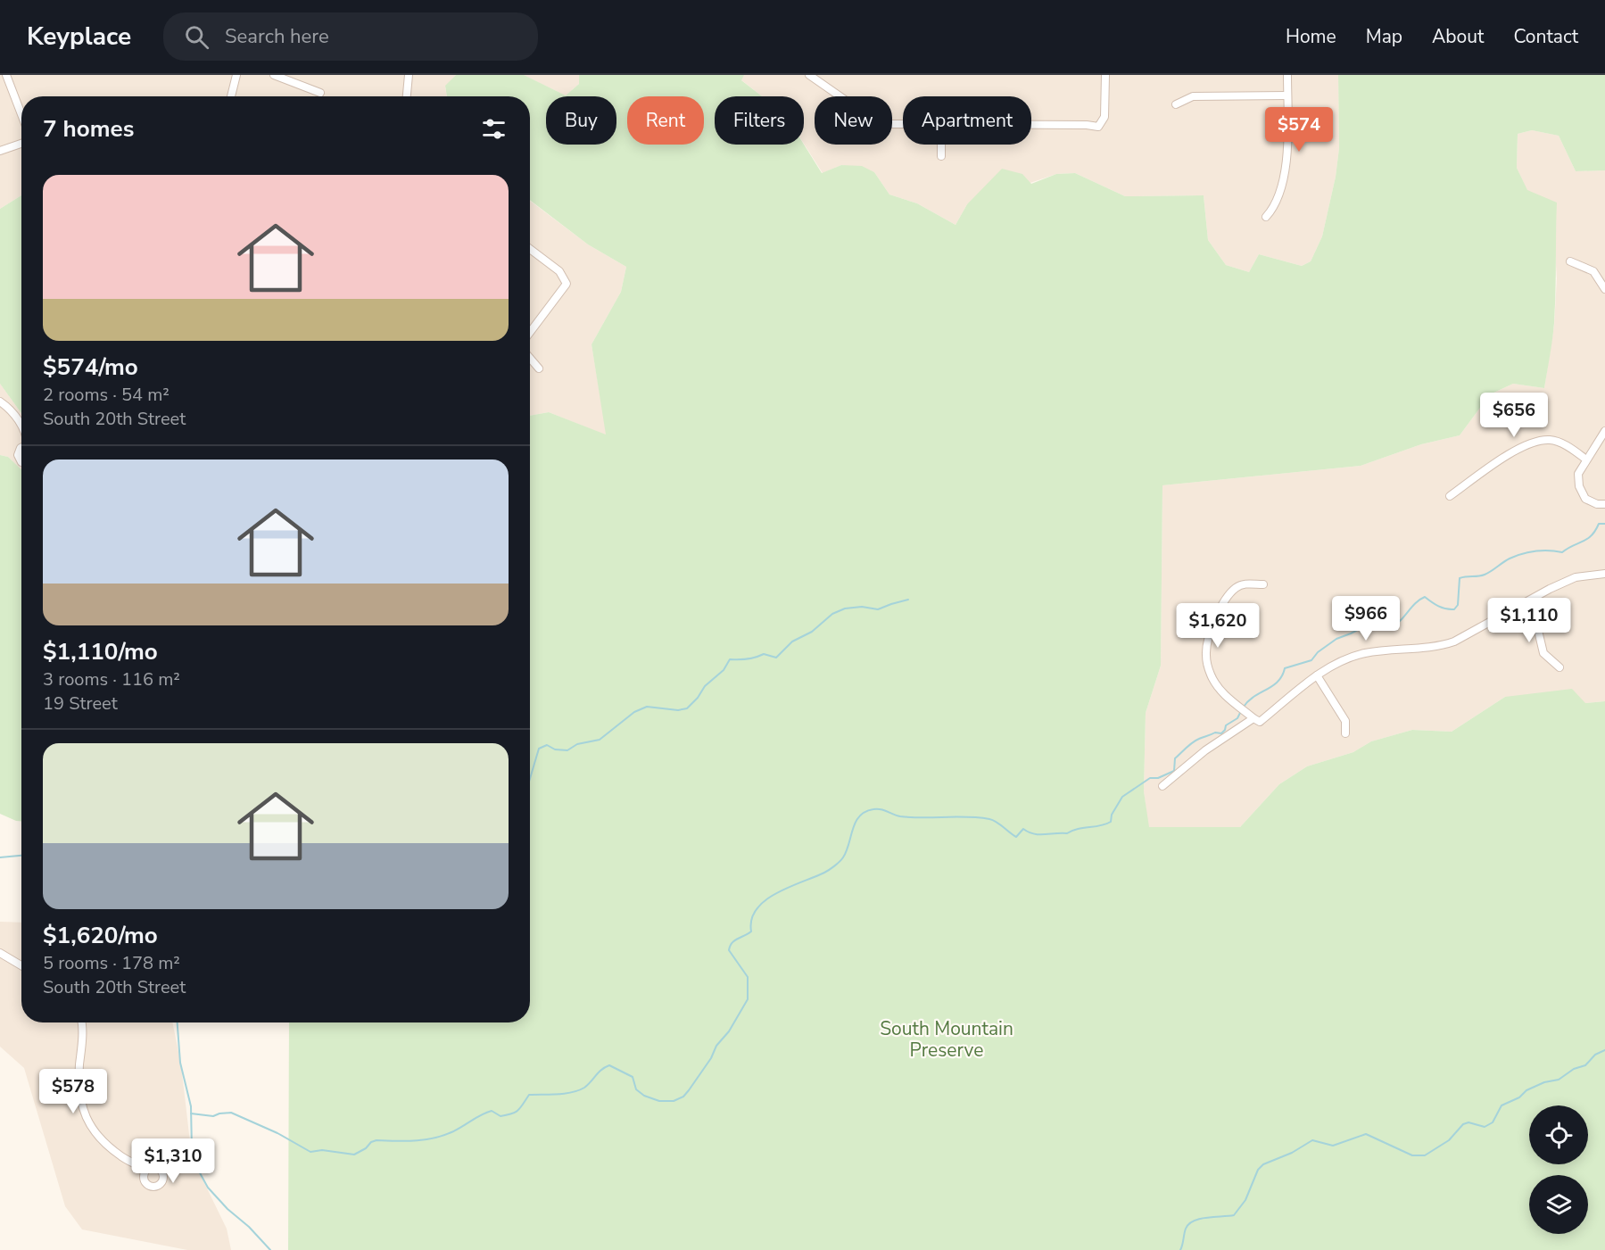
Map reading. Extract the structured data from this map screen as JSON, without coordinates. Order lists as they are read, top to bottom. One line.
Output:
{"parks":["South Mountain Preserve"],"page":{"header":"Keyplace","search":"Search here","nav":["Home","Map","About","Contact"],"chip":["Buy","Rent","Filters","New","Apartment"],"heading":"7 homes","price":["$574","$656","$966","$1,110","$1,620","$578","$1,310"],"list":[{"name":"$574/mo","note":"2 rooms · 54 m² · South 20th Street"},{"name":"$1,110/mo","note":"3 rooms · 116 m² · 19 Street"},{"name":"$1,620/mo","note":"5 rooms · 178 m² · South 20th Street"}]}}
